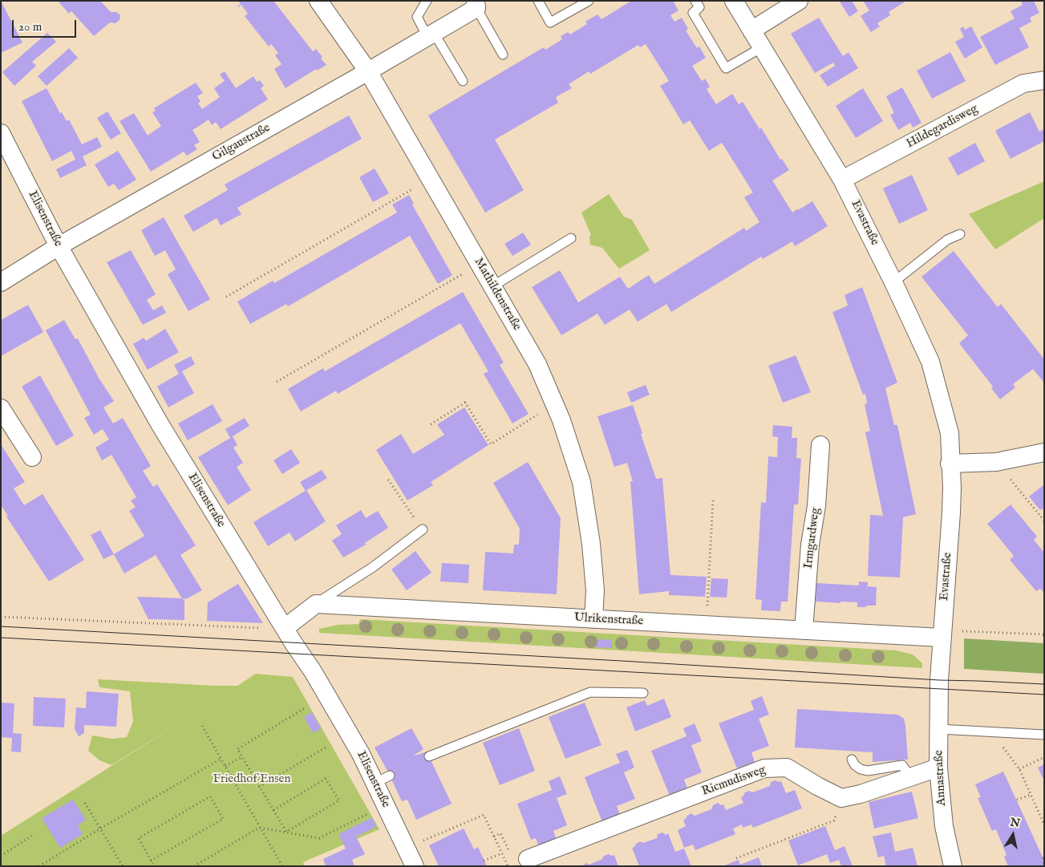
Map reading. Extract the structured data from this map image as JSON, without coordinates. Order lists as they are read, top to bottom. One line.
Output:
{"streets":{"street":["Hildegardisweg","Gilgaustraße","Elisenstraße","Evastraße","Mathildenstraße","Irmgardweg","Ulrikenstraße","Annastraße","Ricmudisweg"]},"crossings":[["Hildegardisweg","Evastraße"],["Gilgaustraße","Elisenstraße"],["Gilgaustraße","Mathildenstraße"],["Evastraße","Ulrikenstraße"],["Evastraße","Annastraße"],["Mathildenstraße","Ulrikenstraße"],["Irmgardweg","Ulrikenstraße"]],"parks":["Friedhof Ensen"],"scale_bar":"20 m","north":"top"}
